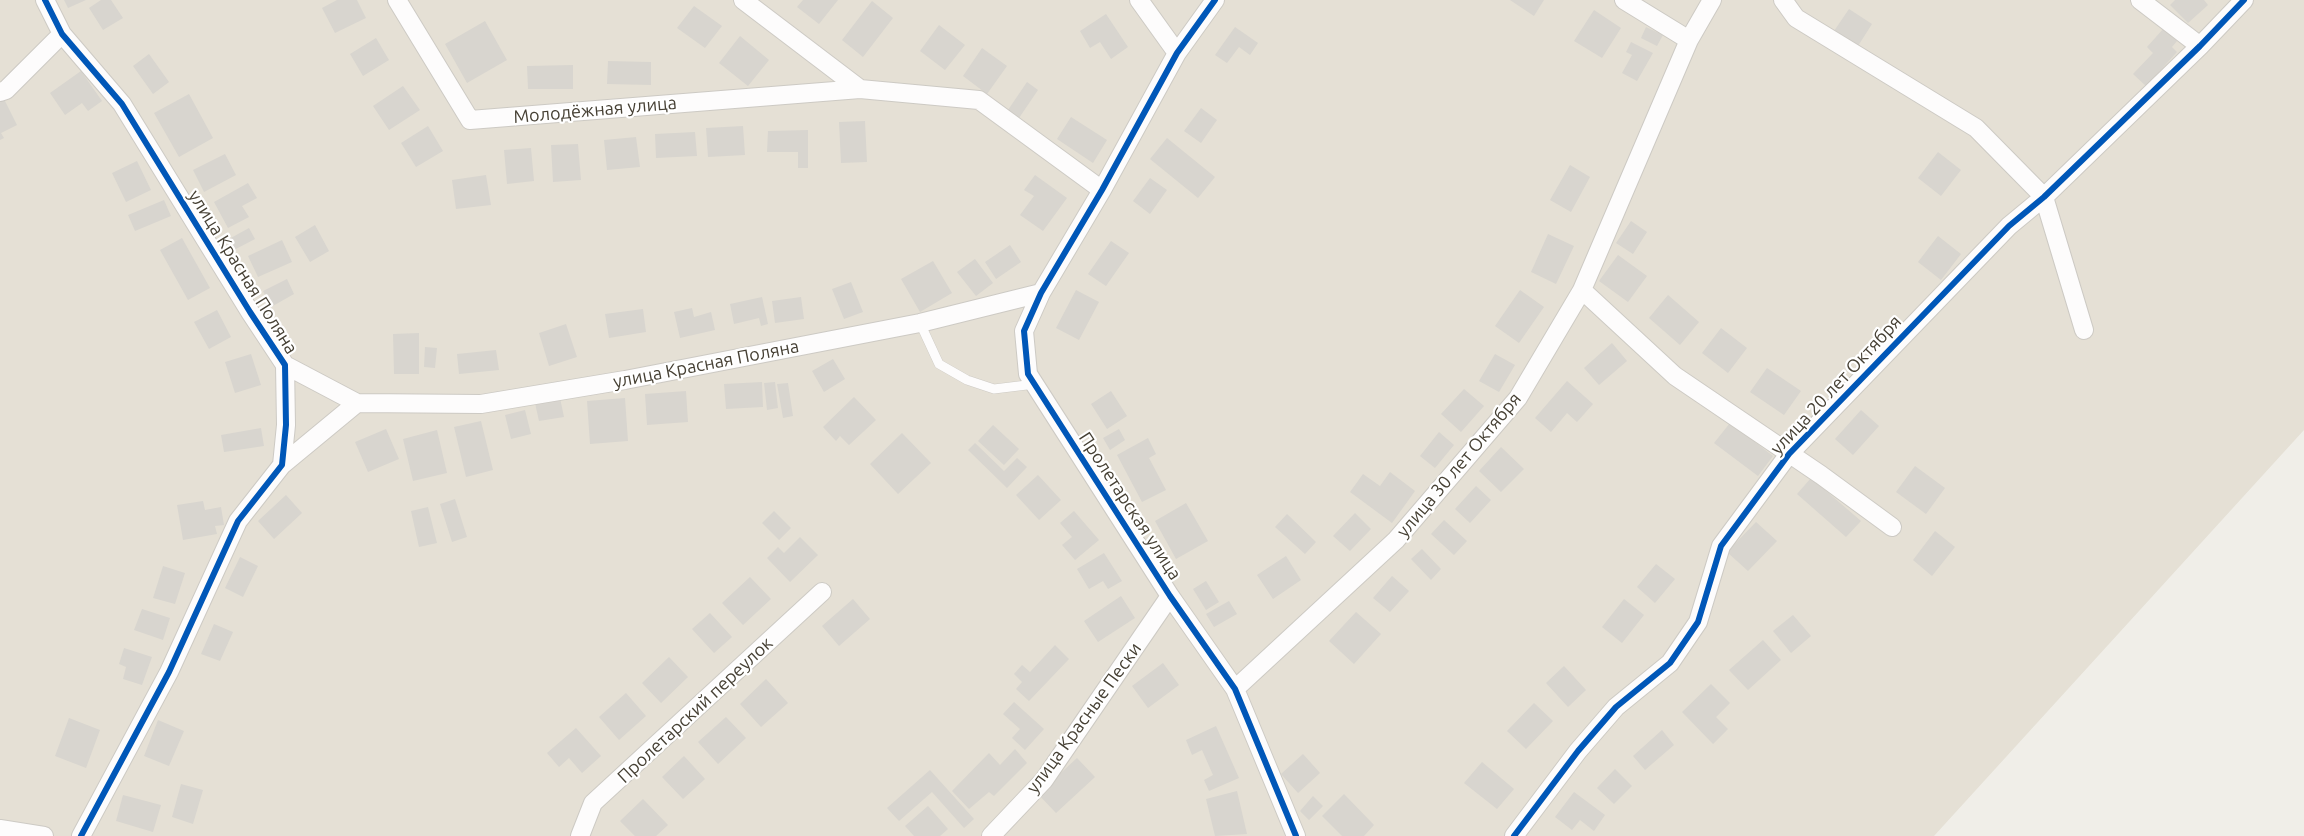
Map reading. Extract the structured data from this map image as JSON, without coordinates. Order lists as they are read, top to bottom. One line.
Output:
{"streets":{"street":["Молодёжная улица","улица Красная Поляна","улица 20 лет Октября","улица 30 лет Октября","Пролетарская улица","Пролетарский переулок","улица Красные Пески"]},"crossings":[["Молодёжная улица","Пролетарская улица"],["улица Красная Поляна","Пролетарская улица"],["улица 30 лет Октября","Пролетарская улица"],["Пролетарская улица","улица Красные Пески"]]}
